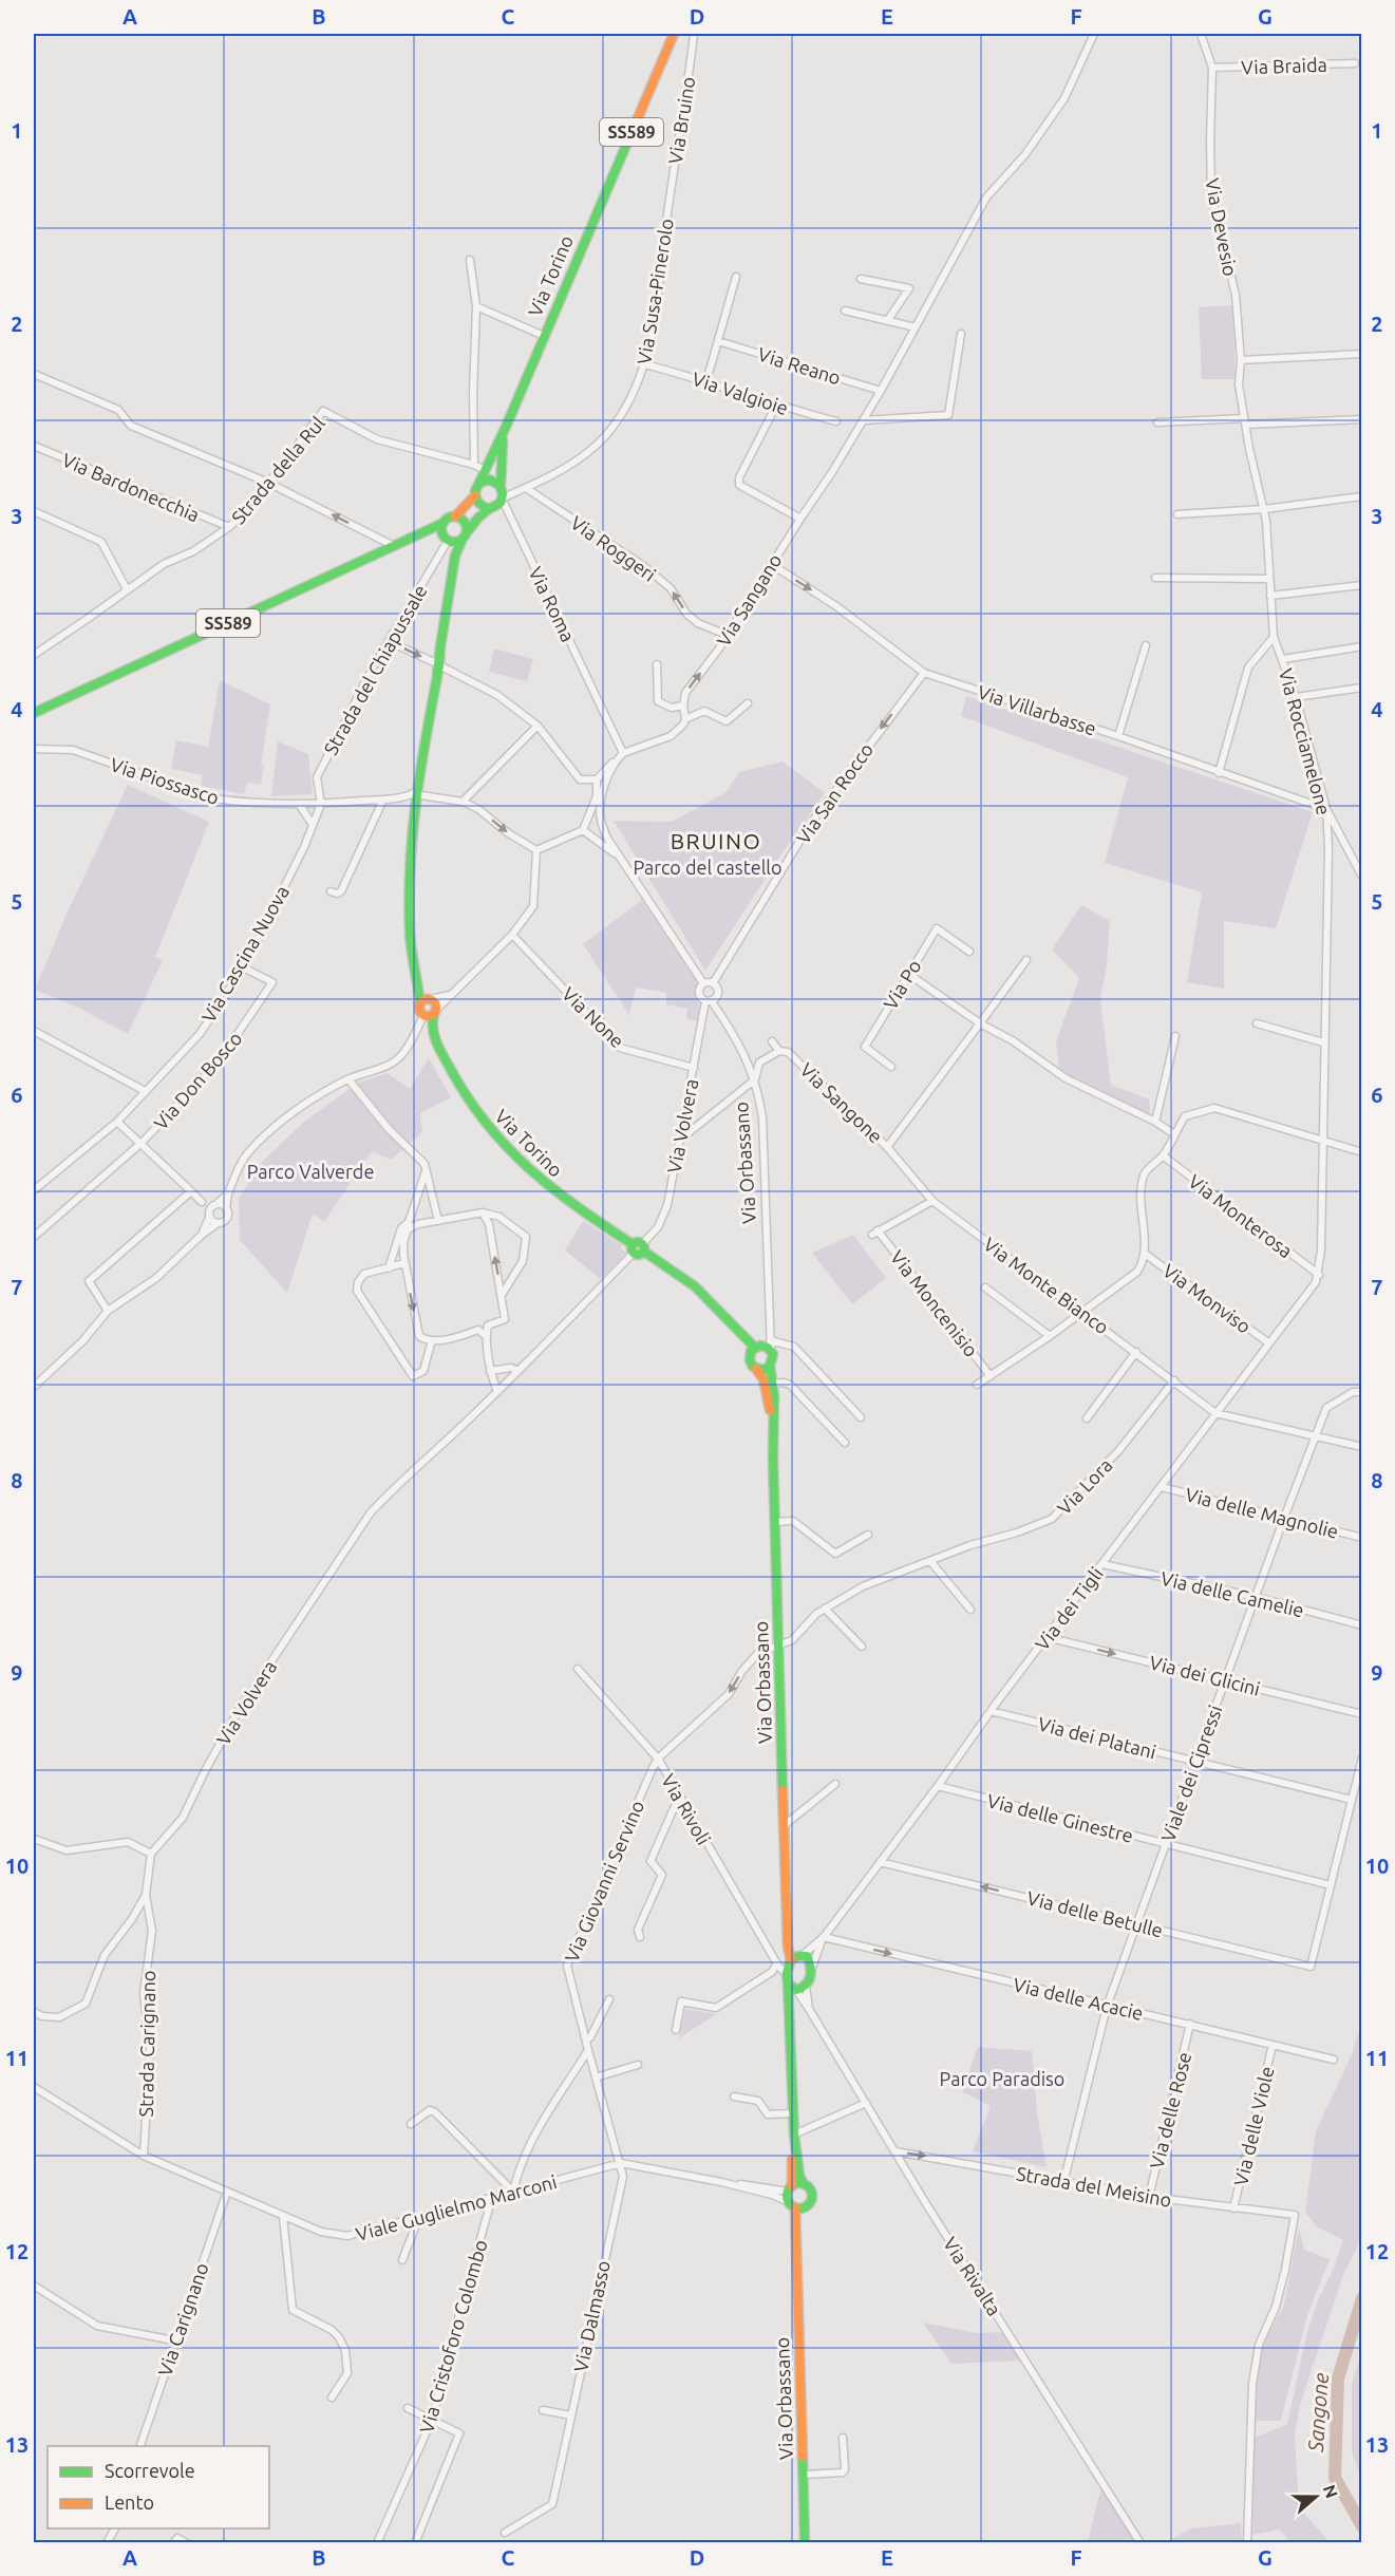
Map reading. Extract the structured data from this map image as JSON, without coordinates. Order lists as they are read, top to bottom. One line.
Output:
{"streets":{"main road":["SS589","Via Torino","Via Orbassano"],"street":["Via Braida","Via Bruino","Via Devesio","Via Susa-Pinerolo","Via Reano","Via Valgioie","Strada della Rul","Via Bardonecchia","Via Roggeri","Via Sangano","Via Roma","Strada del Chiapussale","Via Villarbasse","Via Rocciamelone","Via Piossasco","Via San Rocco","Via Cascina Nuova","Via Po","Via None","Via Don Bosco","Via Sangone","Via Volvera","Via Monterosa","Via Monte Bianco","Via Monviso","Via Moncenisio","Via Lora","Via delle Magnolie","Via delle Camelie","Via dei Tigli","Via dei Glicini","Via dei Platani","Viale dei Cipressi","Via Rivoli","Via delle Ginestre","Via Giovanni Servino","Via delle Betulle","Via delle Acacie","Strada Carignano","Via delle Rose","Via delle Viole","Strada del Meisino","Viale Guglielmo Marconi","Via Rivalta","Via Dalmasso","Via Carignano","Via Cristoforo Colombo"]},"crossings":[["Via Braida","Via Devesio"],["Via Bruino","Via Susa-Pinerolo"],["SS589","Via Torino"],["SS589","Via Susa-Pinerolo"],["SS589","Via Roma"],["Via Devesio","Via Rocciamelone"],["Via Torino","Via Susa-Pinerolo"],["Via Torino","Via Roma"],["Via Torino","Strada del Chiapussale"],["Via Torino","Via Piossasco"],["Via Torino","Via Volvera"],["Via Susa-Pinerolo","Via Valgioie"],["Via Susa-Pinerolo","Via Roggeri"],["Via Susa-Pinerolo","Via Roma"],["Via Reano","Via Sangano"],["Strada della Rul","Via Bardonecchia"],["Via Roggeri","Via Sangano"],["Via Sangano","Via Villarbasse"],["Strada del Chiapussale","Via Piossasco"],["Strada del Chiapussale","Via Cascina Nuova"],["Via Villarbasse","Via Rocciamelone"],["Via Villarbasse","Via San Rocco"],["Via Rocciamelone","Via Monterosa"],["Via Rocciamelone","Via dei Tigli"],["Via Piossasco","Via Cascina Nuova"],["Via San Rocco","Via Volvera"],["Via San Rocco","Via Orbassano"],["Via Cascina Nuova","Via Don Bosco"],["Via None","Via Volvera"],["Via Sangone","Via Volvera"],["Via Sangone","Via Orbassano"],["Via Sangone","Via Monte Bianco"],["Via Volvera","Via Orbassano"],["Via Orbassano","Via Lora"],["Via Orbassano","Via dei Tigli"],["Via Orbassano","Via Rivoli"],["Via Orbassano","Via Giovanni Servino"],["Via Orbassano","Viale Guglielmo Marconi"],["Via Orbassano","Via Rivalta"],["Via Monterosa","Via dei Tigli"],["Via Monte Bianco","Via Moncenisio"],["Via Monte Bianco","Via Lora"],["Via Monte Bianco","Via dei Tigli"],["Via Monviso","Via Moncenisio"],["Via Monviso","Via dei Tigli"],["Via Lora","Via Giovanni Servino"],["Via delle Magnolie","Via dei Tigli"],["Via delle Magnolie","Viale dei Cipressi"],["Via delle Camelie","Via dei Tigli"],["Via delle Camelie","Viale dei Cipressi"],["Via dei Tigli","Via dei Glicini"],["Via dei Tigli","Via dei Platani"],["Via dei Tigli","Via Rivoli"],["Via dei Tigli","Via delle Ginestre"],["Via dei Tigli","Via delle Betulle"],["Via dei Tigli","Via delle Acacie"],["Via dei Tigli","Via Rivalta"],["Via dei Glicini","Viale dei Cipressi"],["Via dei Platani","Viale dei Cipressi"],["Viale dei Cipressi","Via delle Ginestre"],["Viale dei Cipressi","Via delle Betulle"],["Viale dei Cipressi","Via delle Acacie"],["Viale dei Cipressi","Strada del Meisino"],["Via Rivoli","Via Giovanni Servino"],["Via Rivoli","Via Rivalta"],["Via delle Ginestre","Via delle Betulle"],["Via Giovanni Servino","Via Dalmasso"],["Via delle Acacie","Via delle Rose"],["Via delle Acacie","Via delle Viole"],["Strada Carignano","Viale Guglielmo Marconi"],["Via delle Rose","Strada del Meisino"],["Via delle Viole","Strada del Meisino"],["Strada del Meisino","Via Rivalta"],["Viale Guglielmo Marconi","Via Dalmasso"],["Viale Guglielmo Marconi","Via Carignano"],["Viale Guglielmo Marconi","Via Cristoforo Colombo"]],"one_way":["Via Roggeri","Via San Rocco","Via dei Glicini","Via delle Betulle","Via delle Acacie"],"districts":["BRUINO"],"water":["Sangone"],"parks":["Parco del castello","Parco Valverde","Parco Paradiso"],"legend":["Scorrevole","Lento"],"north":"right","grid":{"columns":["A","B","C","D","E","F","G"],"rows":["1","2","3","4","5","6","7","8","9","10","11","12","13"]}}
